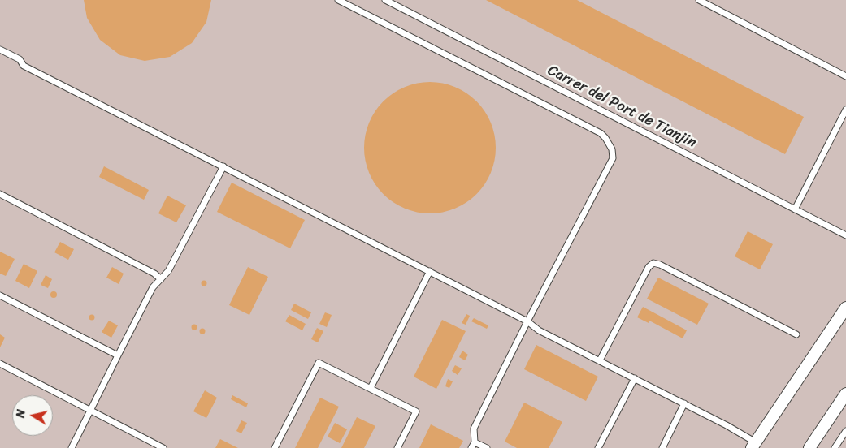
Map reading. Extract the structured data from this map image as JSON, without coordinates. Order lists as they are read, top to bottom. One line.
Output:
{"streets":{"lane":["Carrer del Port de Tianjin"]},"north":"left"}
